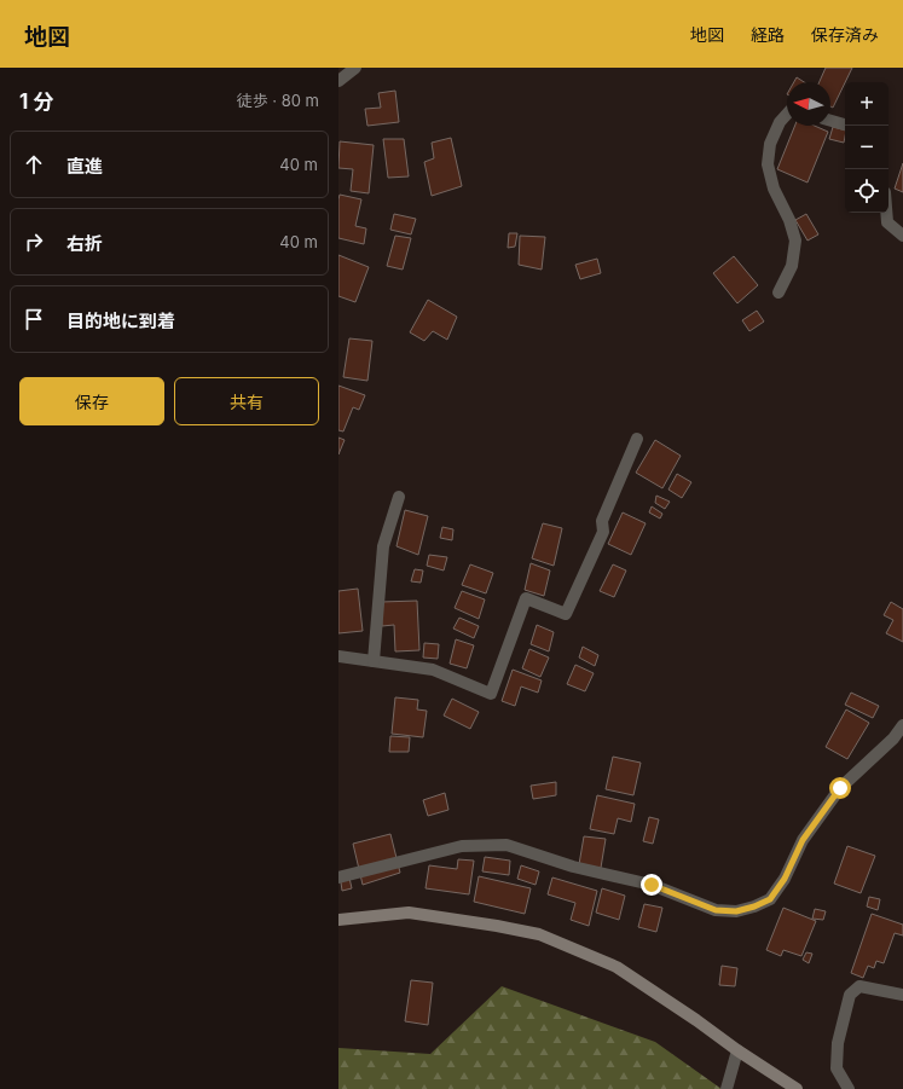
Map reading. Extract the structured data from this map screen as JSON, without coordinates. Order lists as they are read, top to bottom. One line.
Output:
{"north":"left","page":{"header":"地図","nav":["地図","経路","保存済み"],"heading":["1 分","徒歩 · 80 m"],"map_buttons":["+","−"],"list":[["直進","40 m"],["右折","40 m"],"目的地に到着"],"buttons":["保存","共有"]}}
